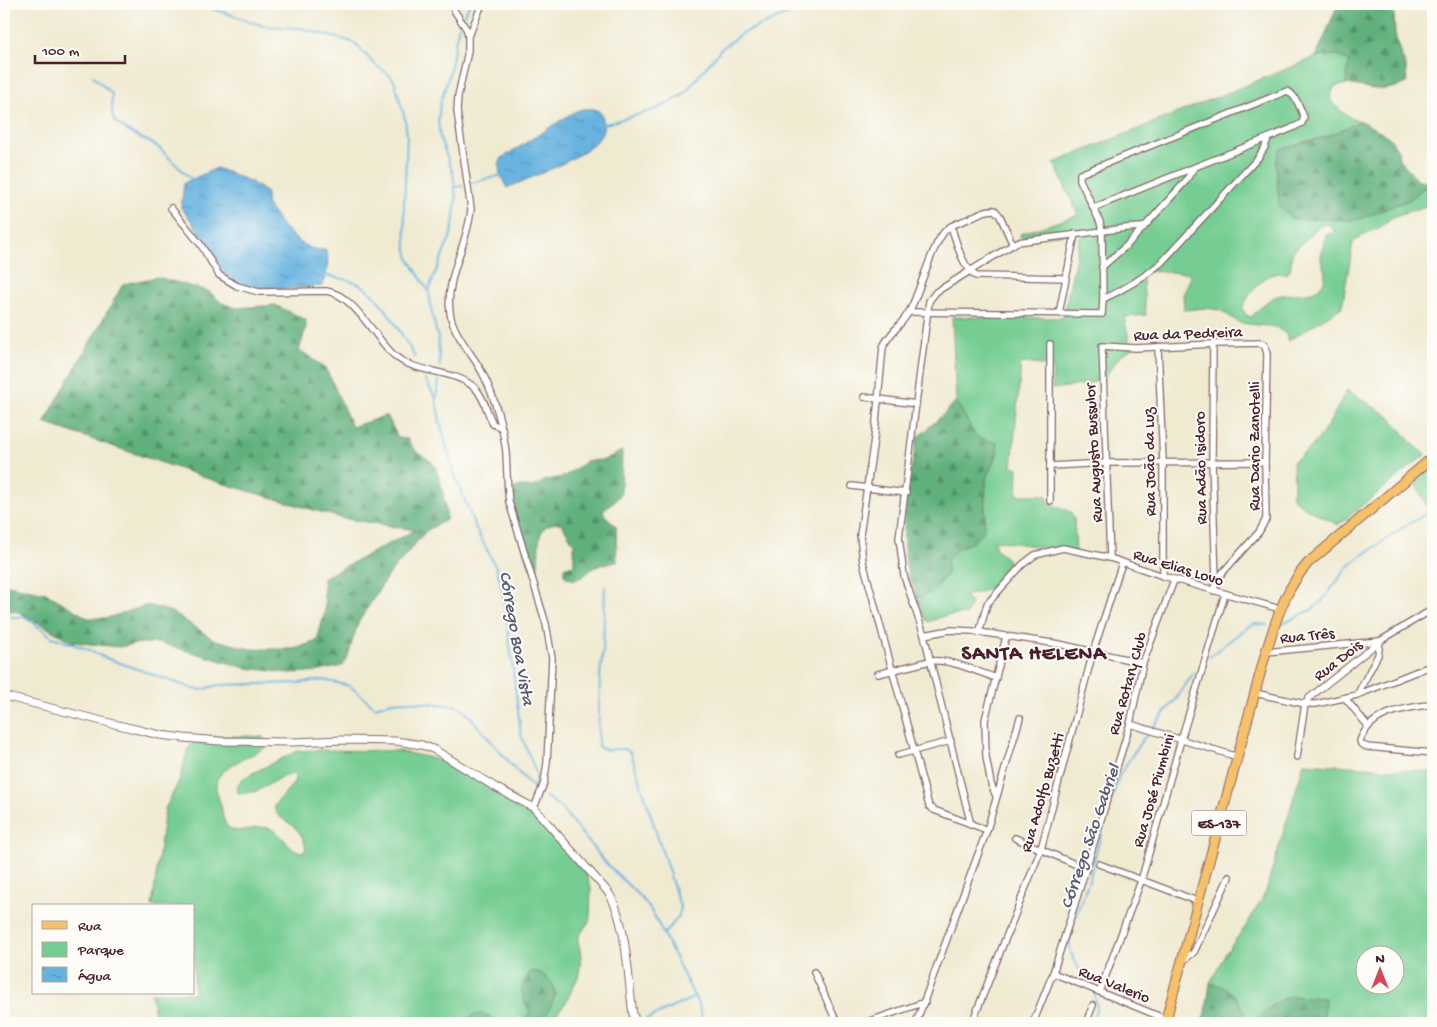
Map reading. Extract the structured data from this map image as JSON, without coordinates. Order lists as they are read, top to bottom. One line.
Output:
{"streets":{"main road":["ES-137"],"street":["Rua da Pedreira","Rua Dario Zanotelli","Rua Augusto Bussulor","Rua João da Luz","Rua Adão Isidoro","Rua Elias Lovo","Rua Três","Rua Dois","Rua Rotary Club","Rua José Piumbini","Rua Adolfo Buzetti","Rua Valerio"]},"crossings":[["Rua da Pedreira","Rua Dario Zanotelli"],["Rua da Pedreira","Rua Augusto Bussulor"],["Rua da Pedreira","Rua João da Luz"],["Rua da Pedreira","Rua Adão Isidoro"],["Rua Dario Zanotelli","Rua Adão Isidoro"],["Rua Augusto Bussulor","Rua Elias Lovo"],["Rua João da Luz","Rua Elias Lovo"],["Rua Adão Isidoro","Rua Elias Lovo"],["Rua Elias Lovo","Rua Rotary Club"],["Rua Elias Lovo","Rua José Piumbini"],["Rua Elias Lovo","Rua Adolfo Buzetti"],["Rua Elias Lovo","ES-137"],["Rua Três","Rua Dois"],["Rua Três","ES-137"],["Rua Rotary Club","Rua Valerio"],["Rua José Piumbini","Rua Valerio"],["ES-137","Rua Valerio"]],"districts":["SANTA HELENA"],"water":["Córrego Boa Vista","Córrego São Gabriel"],"legend":["Rua","Parque","Água"],"scale_bar":"100 m","north":"top"}
